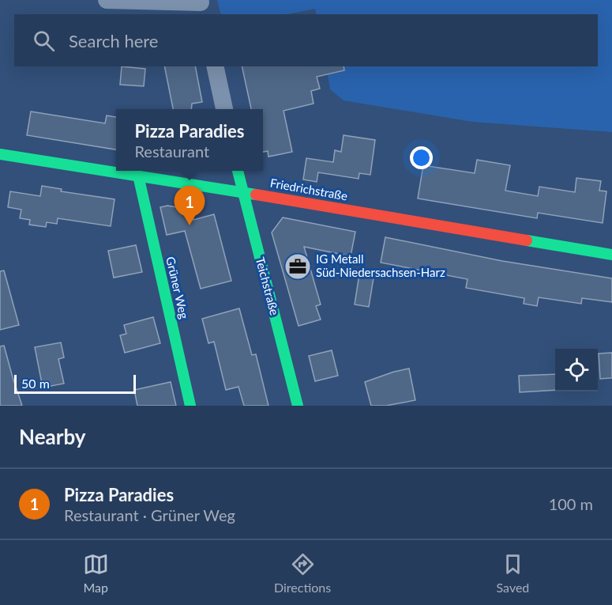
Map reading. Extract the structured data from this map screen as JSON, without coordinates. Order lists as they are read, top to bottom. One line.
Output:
{"streets":{"street":["Friedrichstraße","Teichstraße","Grüner Weg"]},"crossings":[["Friedrichstraße","Teichstraße"],["Friedrichstraße","Grüner Weg"]],"places":{"office":["IG Metall Süd-Niedersachsen-Harz"]},"scale_bar":"50 m","page":{"search":"Search here","popup":["Pizza Paradies","Restaurant"],"pins":"1","scale":"50 m","heading":"Nearby","list":[{"mark":"1","name":"Pizza Paradies","note":"Restaurant · Grüner Weg","value":"100 m"}],"nav":["Map","Directions","Saved"]}}
